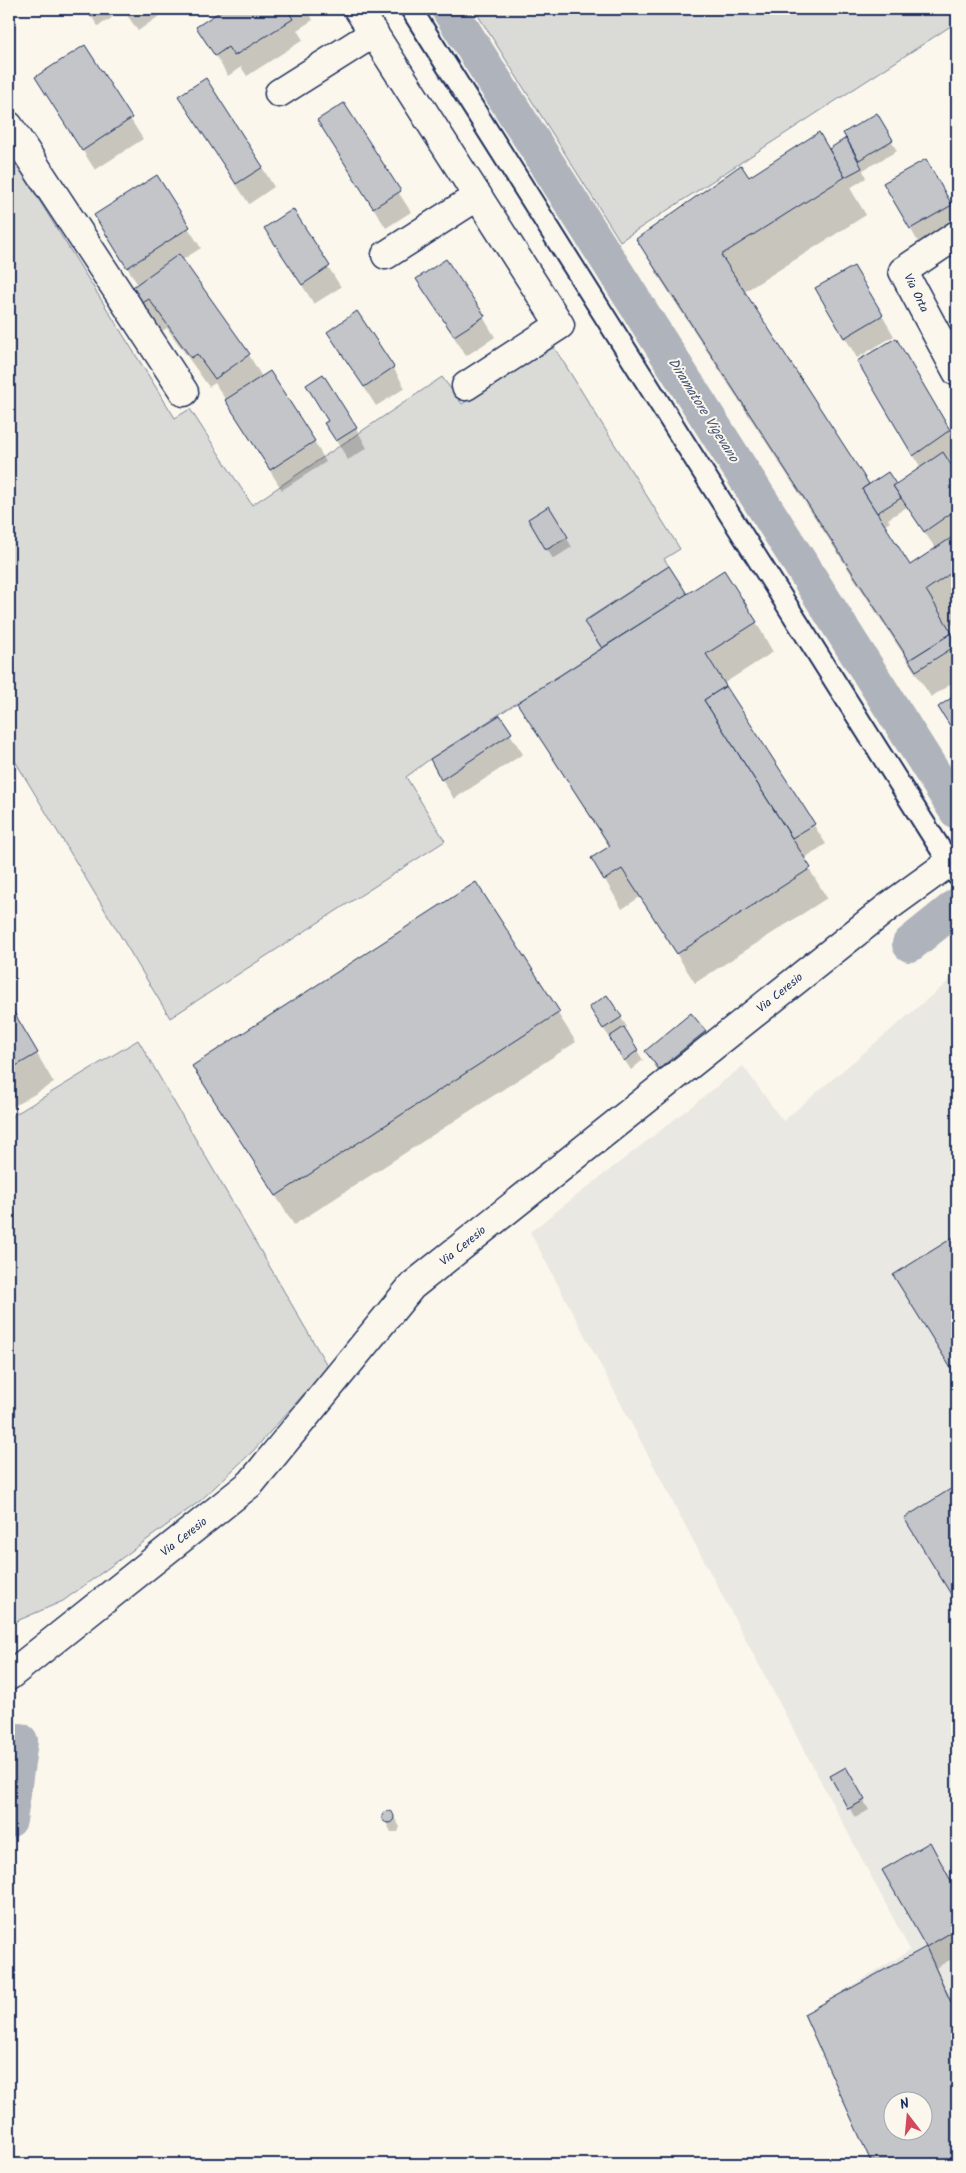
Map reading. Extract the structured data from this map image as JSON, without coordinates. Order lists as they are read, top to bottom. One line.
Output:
{"streets":{"street":["Via Orta","Via Ceresio"]},"water":["Diramatore Vigevano"],"north":"top"}
